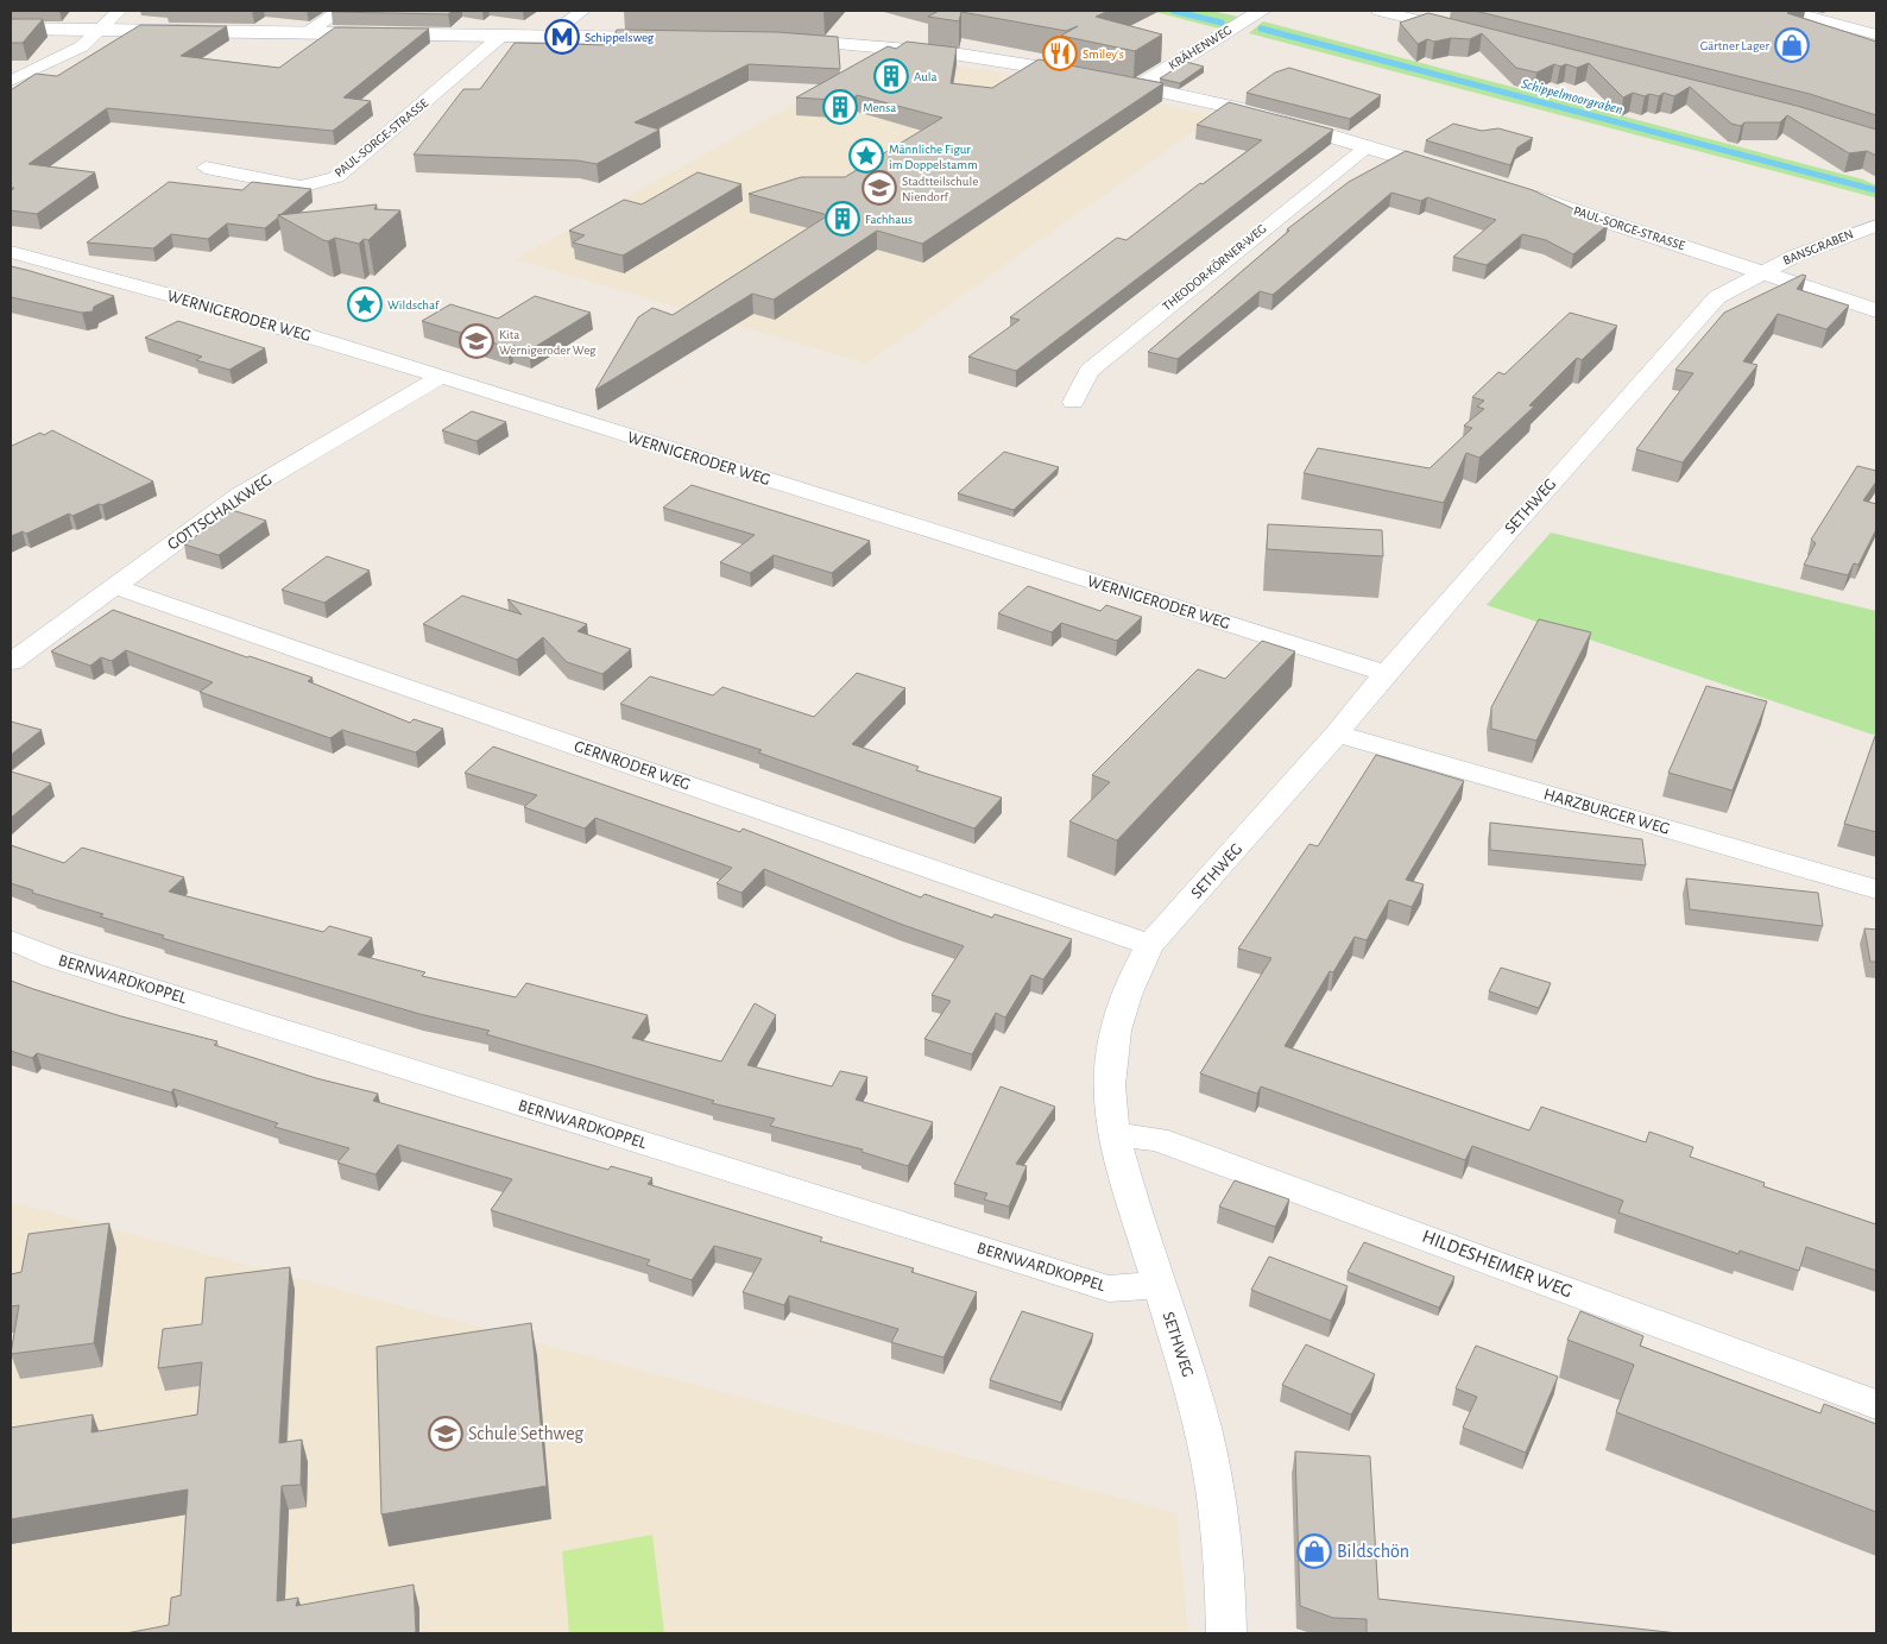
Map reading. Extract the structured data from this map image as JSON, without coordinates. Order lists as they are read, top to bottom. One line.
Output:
{"streets":{"street":["KRÄHENWEG","PAUL-SORGE-STRASSE","BANSGRABEN","THEODOR-KÖRNER-WEG","WERNIGERODER WEG","SETHWEG","GOTTSCHALKWEG","GERNRODER WEG","HARZBURGER WEG","BERNWARDKOPPEL","HILDESHEIMER WEG"]},"crossings":[["PAUL-SORGE-STRASSE","BANSGRABEN"],["PAUL-SORGE-STRASSE","SETHWEG"],["BANSGRABEN","SETHWEG"],["WERNIGERODER WEG","SETHWEG"],["WERNIGERODER WEG","GOTTSCHALKWEG"],["SETHWEG","GERNRODER WEG"],["SETHWEG","HARZBURGER WEG"],["SETHWEG","BERNWARDKOPPEL"],["SETHWEG","HILDESHEIMER WEG"],["GOTTSCHALKWEG","GERNRODER WEG"]],"water":["Schippelmoorgraben"],"places":{"metro station":["Schippelsweg"],"shop":["Gärtner Lager","Bildschön"],"restaurant":["Smiley's"],"building":["Aula","Mensa","Fachhaus"],"place":["Männliche Figur im Doppelstamm","Wildschaf"],"school or university":["Stadtteilschule Niendorf","Kita Wernigeroder Weg","Schule Sethweg"]}}
